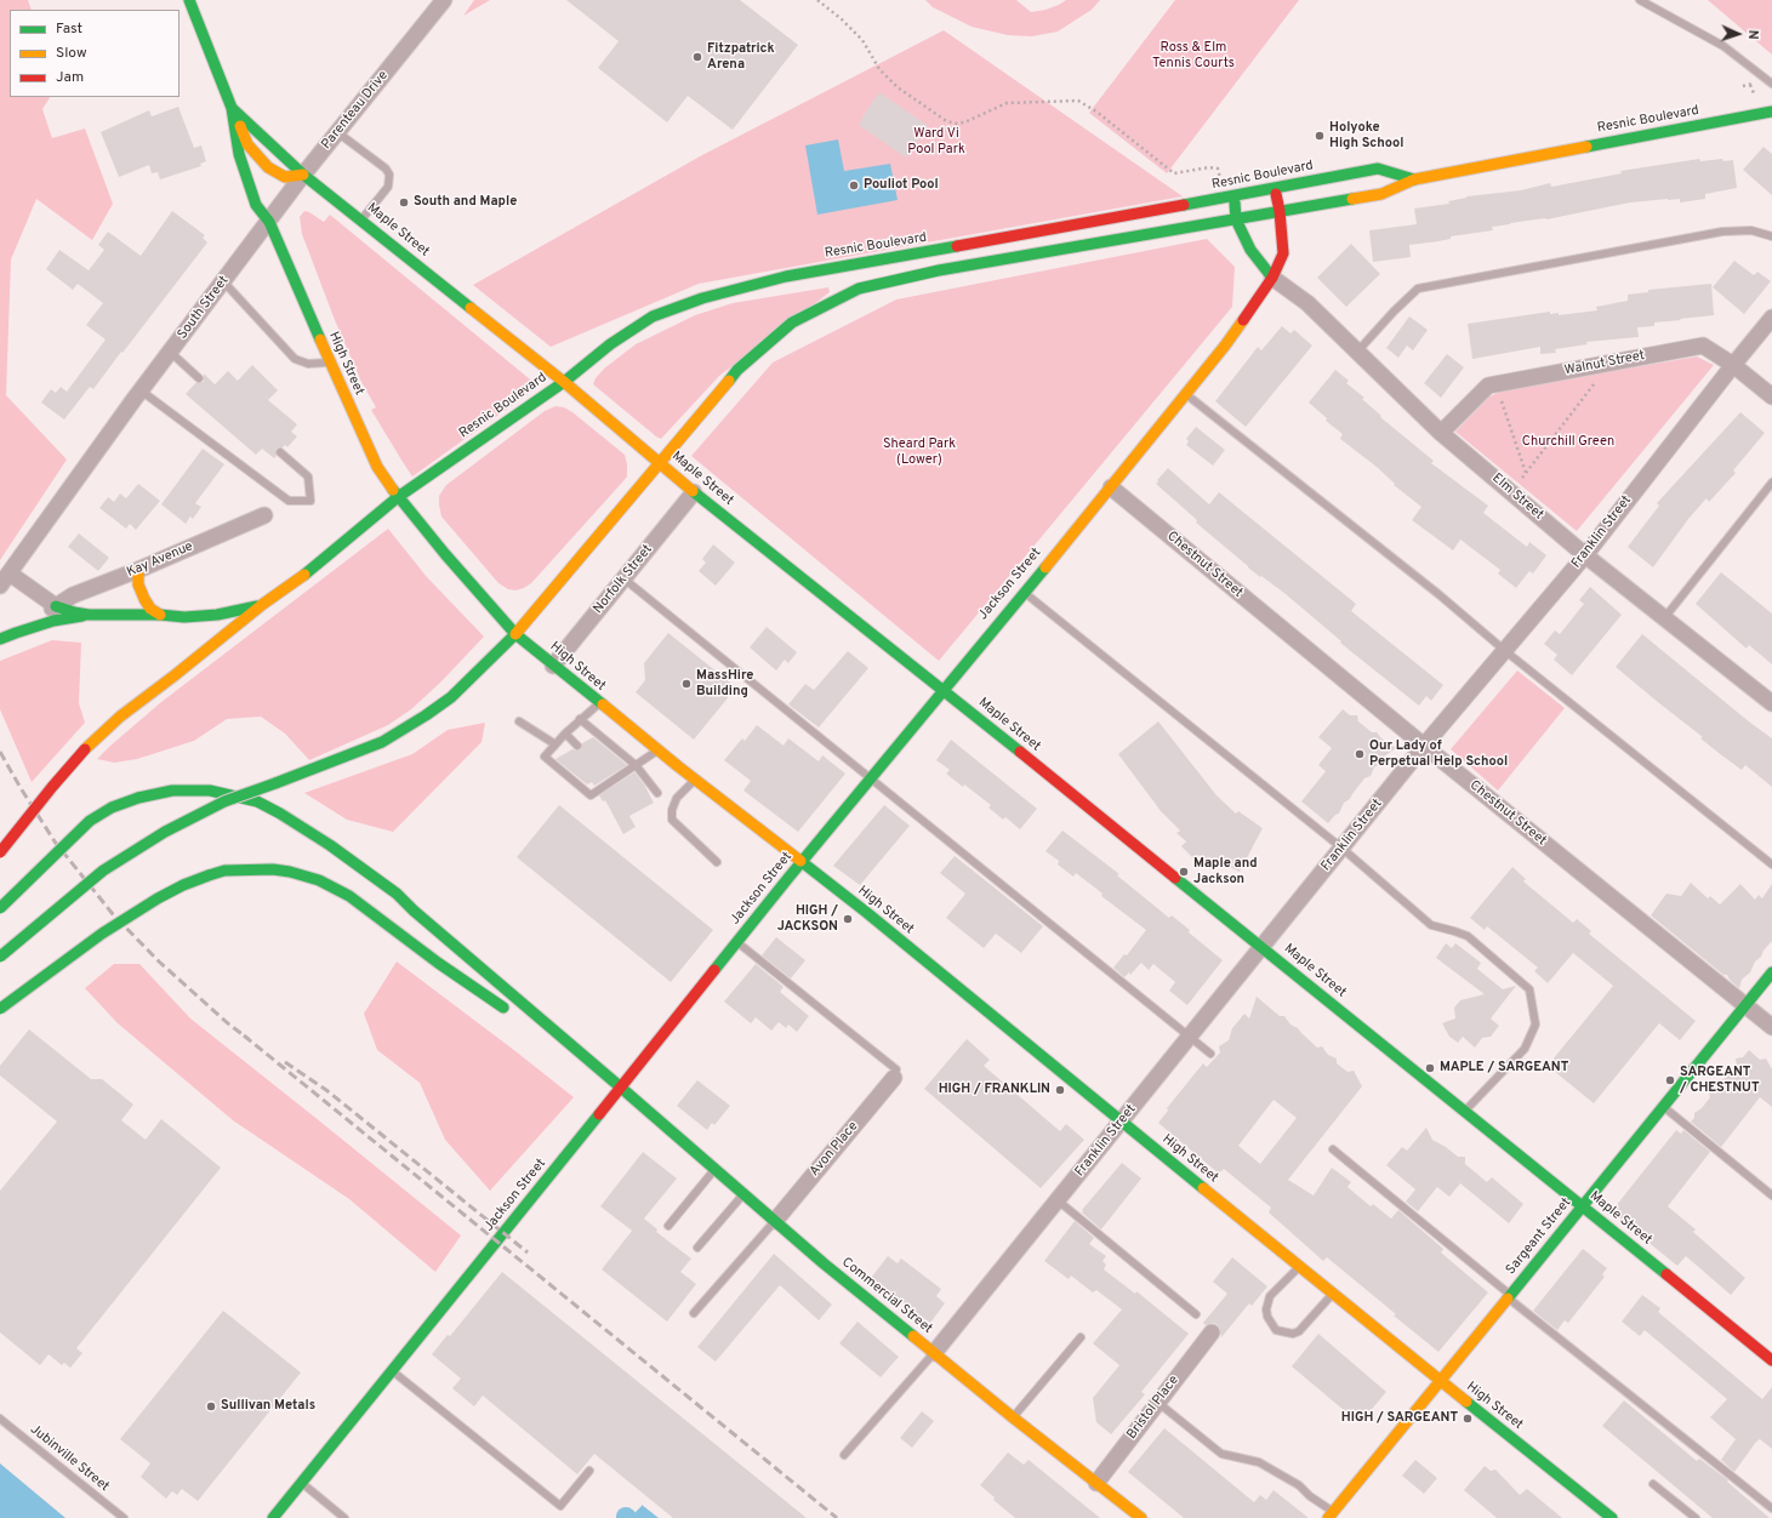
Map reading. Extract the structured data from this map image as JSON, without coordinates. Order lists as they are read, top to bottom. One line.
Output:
{"streets":{"main road":["Resnic Boulevard","Maple Street","High Street","Kay Avenue","Jackson Street","Sargeant Street","Commercial Street"],"street":["Parenteau Drive","South Street","Walnut Street","Elm Street","Franklin Street","Chestnut Street","Norfolk Street","Avon Place","Bristol Place"],"lane":["Jubinville Street"]},"crossings":[["Parenteau Drive","Maple Street"],["Parenteau Drive","South Street"],["Parenteau Drive","High Street"],["Resnic Boulevard","Maple Street"],["Resnic Boulevard","High Street"],["Resnic Boulevard","Jackson Street"],["Maple Street","Franklin Street"],["Maple Street","Norfolk Street"],["Maple Street","Jackson Street"],["Maple Street","Sargeant Street"],["South Street","High Street"],["High Street","Franklin Street"],["High Street","Norfolk Street"],["High Street","Jackson Street"],["High Street","Sargeant Street"],["Walnut Street","Elm Street"],["Walnut Street","Franklin Street"],["Elm Street","Franklin Street"],["Elm Street","Jackson Street"],["Franklin Street","Chestnut Street"],["Franklin Street","Commercial Street"],["Chestnut Street","Jackson Street"],["Chestnut Street","Sargeant Street"],["Jackson Street","Commercial Street"],["Avon Place","Commercial Street"],["Commercial Street","Bristol Place"]],"parks":["Ross & Elm Tennis Courts","Ward Vi Pool Park","Churchill Green","Sheard Park (Lower)"],"places":["Fitzpatrick Arena","Holyoke High School","Pouliot Pool","South and Maple","MassHire Building","Our Lady of Perpetual Help School","Maple and Jackson","HIGH / JACKSON","MAPLE / SARGEANT","SARGEANT / CHESTNUT","HIGH / FRANKLIN","Sullivan Metals","HIGH / SARGEANT"],"legend":["Fast","Slow","Jam"],"north":"right"}
